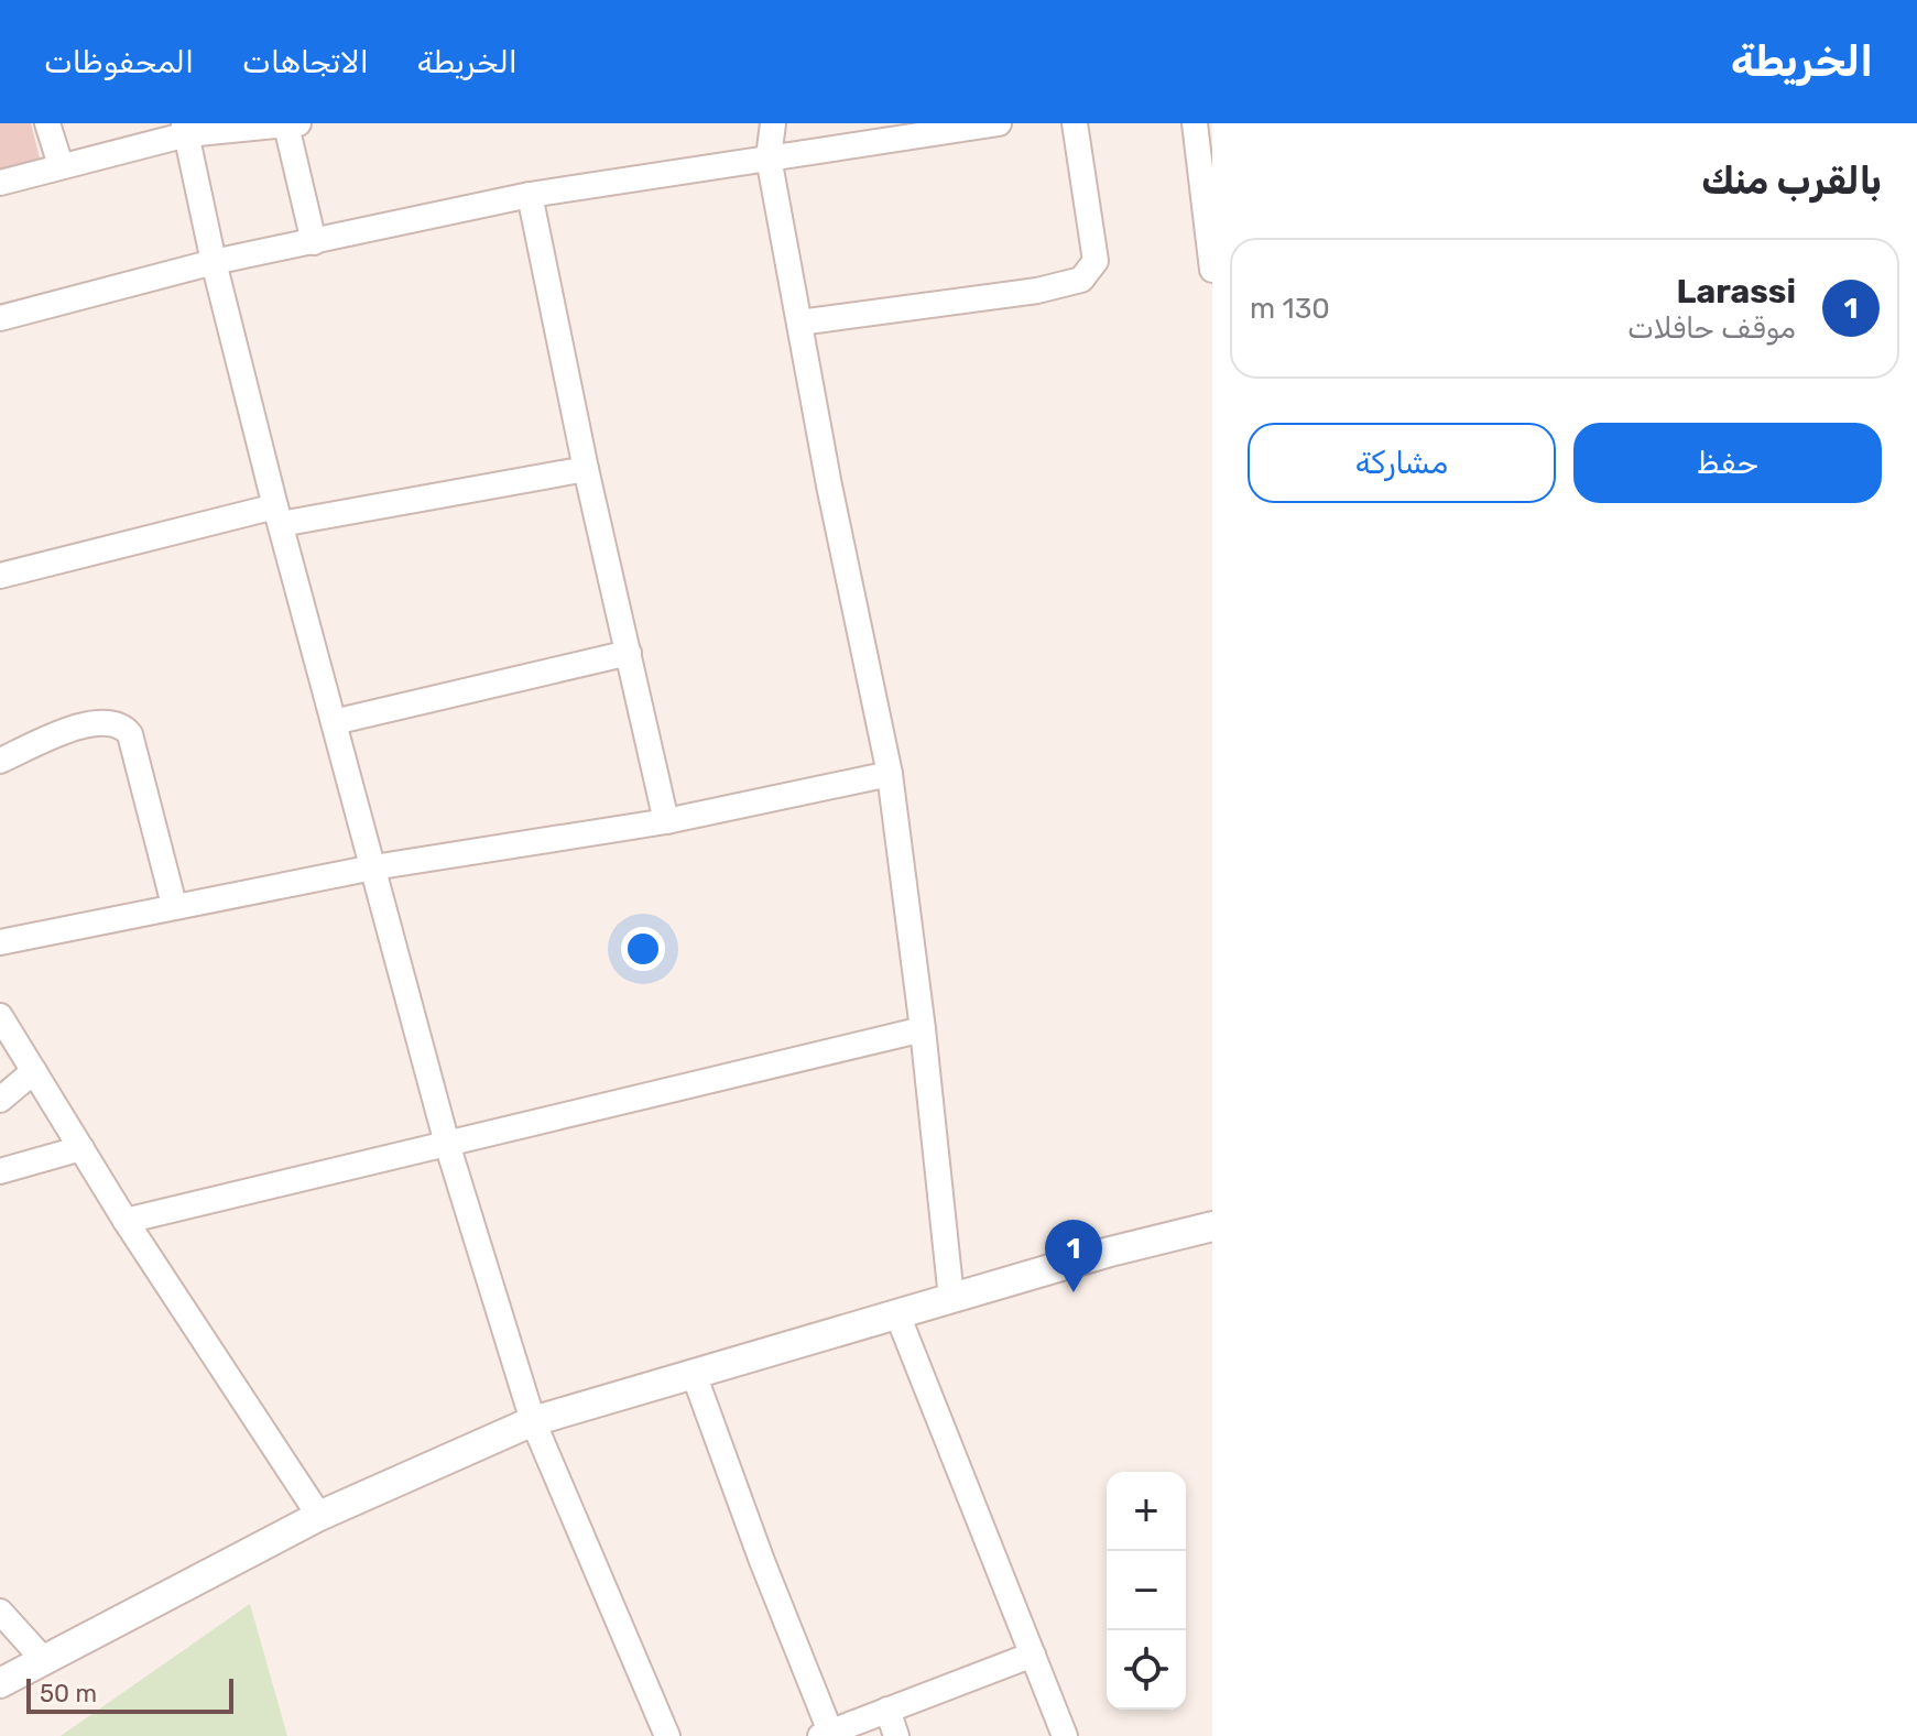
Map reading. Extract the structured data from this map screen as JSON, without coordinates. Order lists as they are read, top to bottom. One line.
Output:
{"scale_bar":"50 m","page":{"header":"الخريطة","nav":["الخريطة","الاتجاهات","المحفوظات"],"heading":"بالقرب منك","list":[{"mark":"1","name":"Larassi","note":"موقف حافلات","value":"130 m"}],"buttons":["حفظ","مشاركة"],"pins":"1","map_buttons":["+","−"],"scale":"50 m"}}
